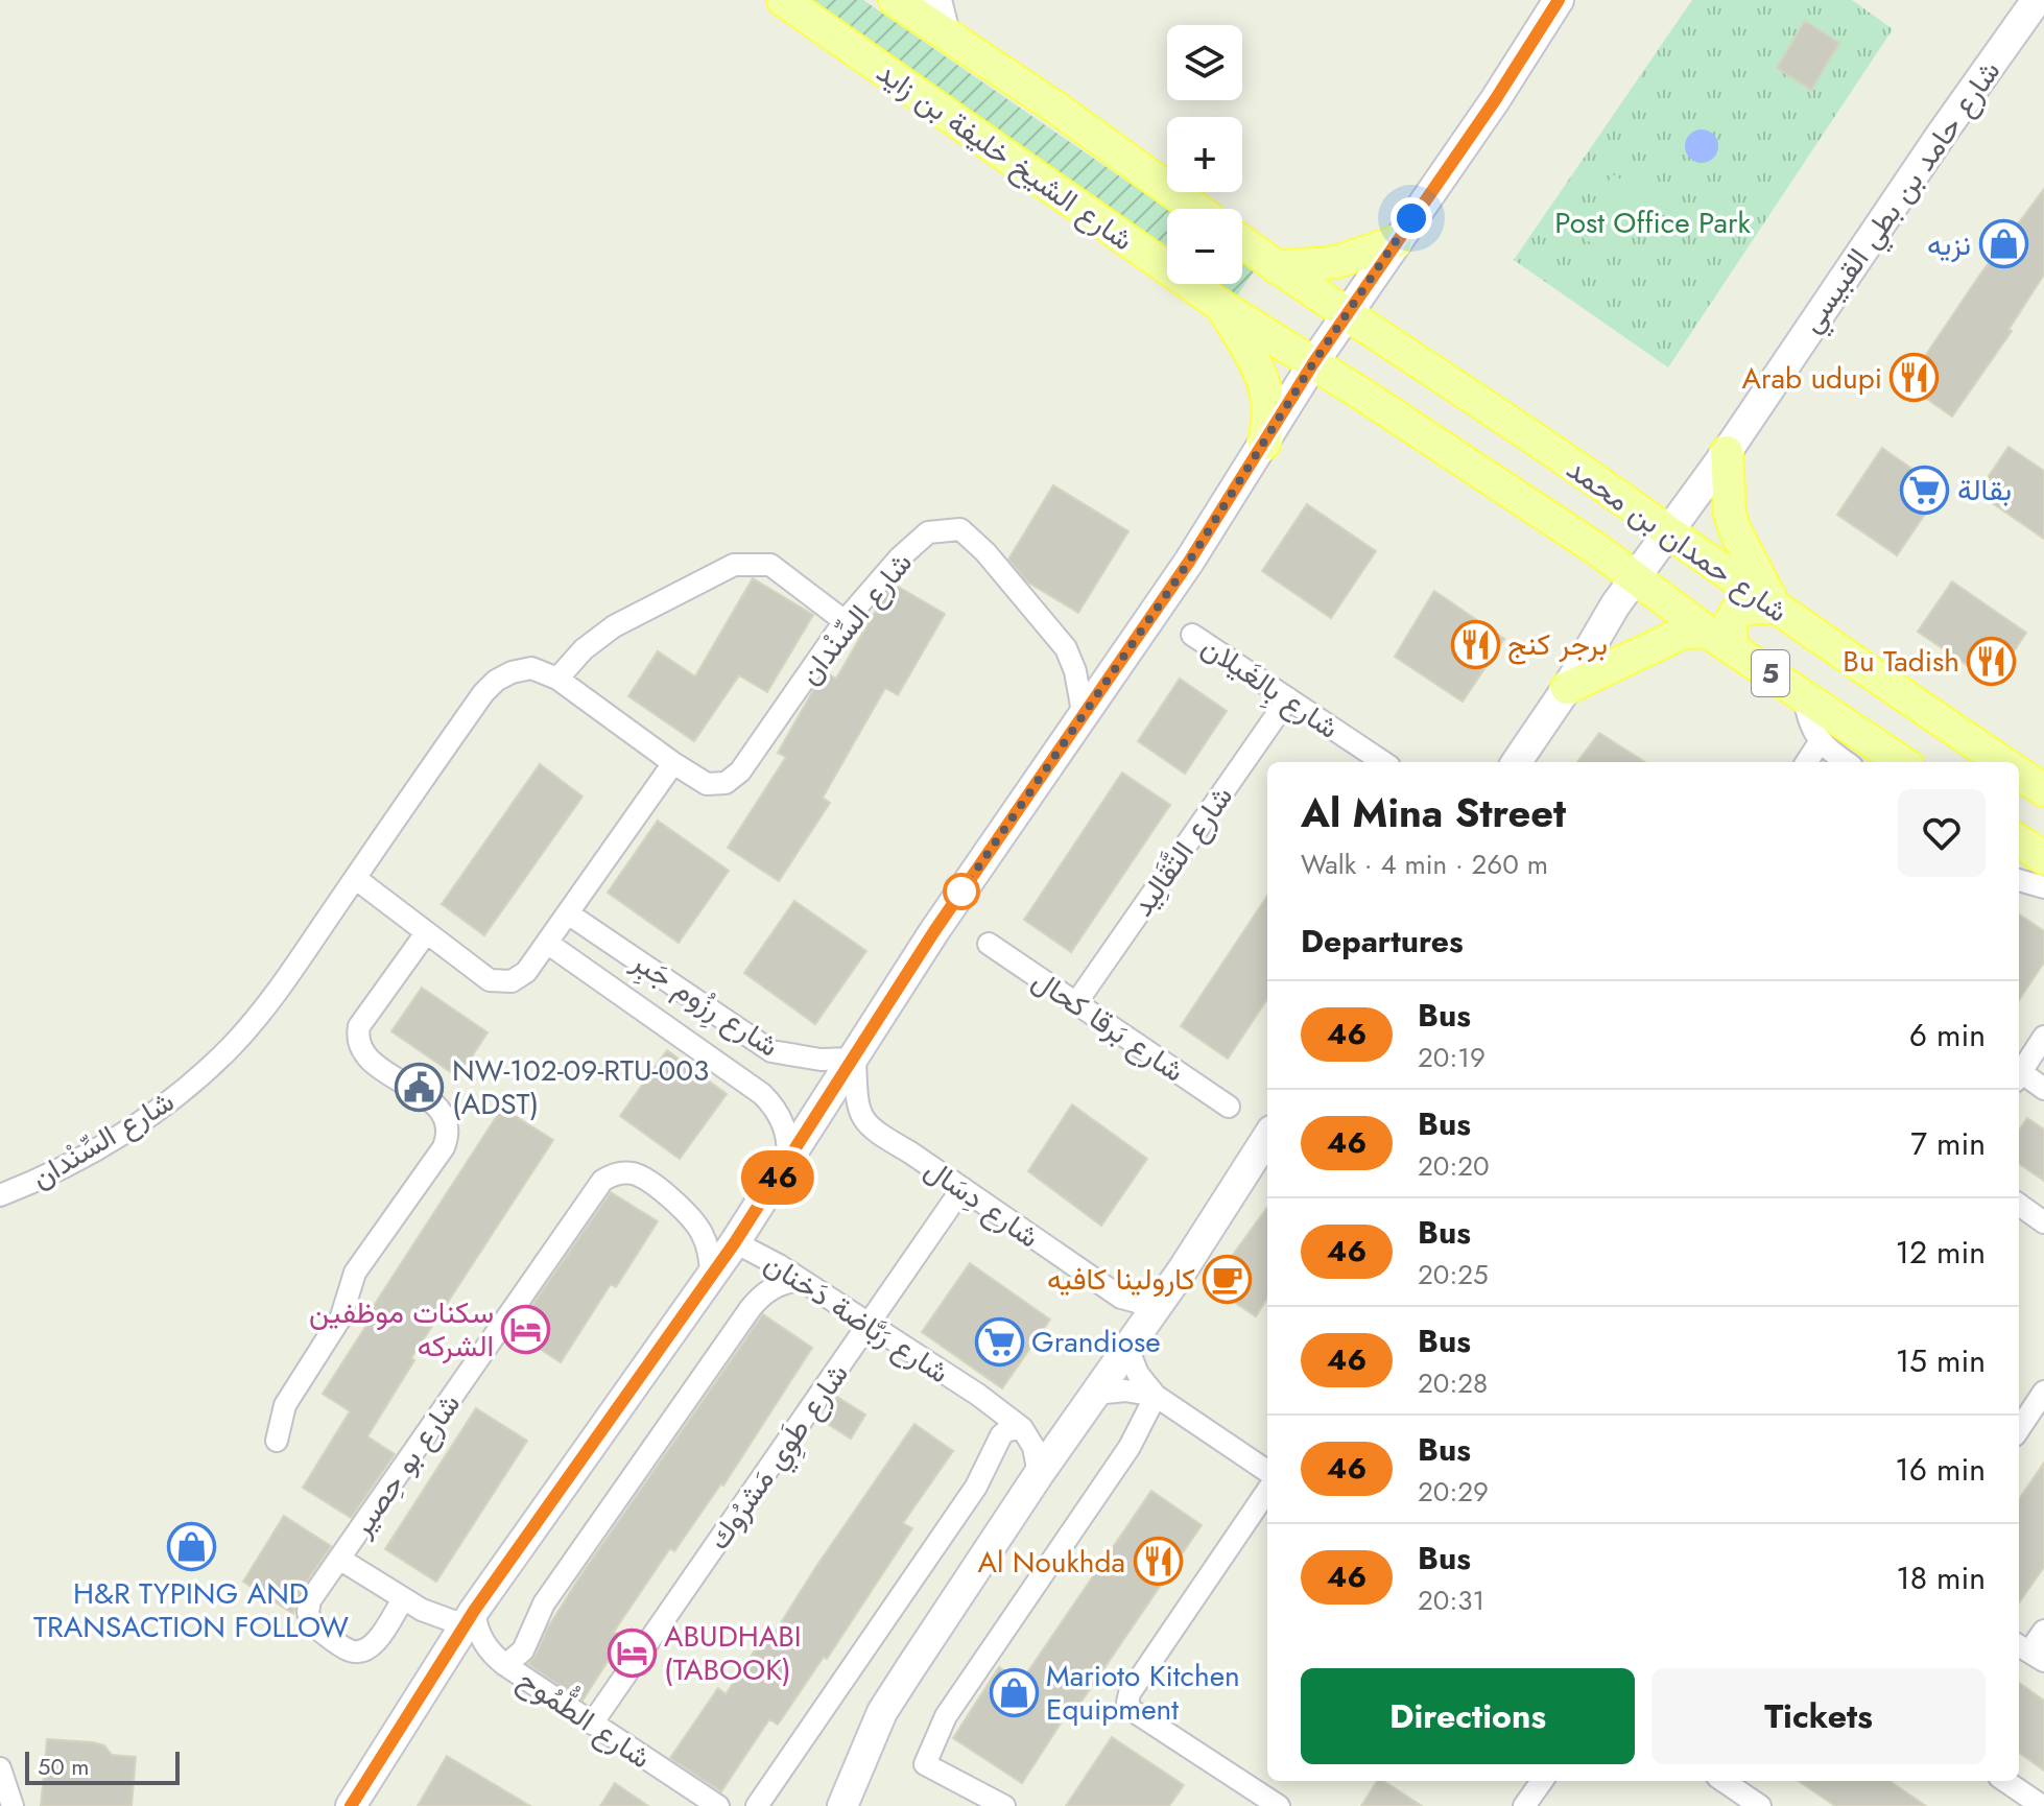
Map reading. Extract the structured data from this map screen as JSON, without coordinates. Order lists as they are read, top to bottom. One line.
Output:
{"streets":{"main road":["شارع الشيخ خليفة بن زايد","شارع حامد بن بطي القبيسي","شارع حمدان بن محمد","5"],"street":["شارع السِّنْدان","شارع بِالغَيلان","شارع التَّقَالِيد","شارع رِزُوم جَبِر","شارع بَرقا كحال","شارع دِسَال","شارع رَبَّاضة دَخنان","شارع طَوِي مَشرُوك","شارع بو حِصير","شارع الطُّمُوح"]},"crossings":[["شارع الشيخ خليفة بن زايد","شارع حمدان بن محمد"],["شارع حامد بن بطي القبيسي","شارع حمدان بن محمد"],["شارع بِالغَيلان","شارع التَّقَالِيد"],["شارع التَّقَالِيد","شارع بَرقا كحال"],["شارع رِزُوم جَبِر","شارع دِسَال"],["شارع دِسَال","شارع طَوِي مَشرُوك"],["شارع رَبَّاضة دَخنان","شارع طَوِي مَشرُوك"],["شارع طَوِي مَشرُوك","شارع الطُّمُوح"],["شارع بو حِصير","شارع الطُّمُوح"]],"parks":["Post Office Park"],"places":{"shop":["نزيه","H&R TYPING AND TRANSACTION FOLLOW","Marioto Kitchen Equipment"],"restaurant":["Arab udupi","برجر كنج","Bu Tadish","Al Noukhda"],"supermarket":["بقالة","Grandiose"],"public building":["NW-102-09-RTU-003 (ADST)"],"cafe":["كارولينا كافيه"],"hotel":["سكنات موظفين الشركه","ABUDHABI (TABOOK)"]},"lines":["bus line 46"],"scale_bar":"50 m","page":{"on_map":"46","map_buttons":["+","−"],"heading":[["Al Mina Street","Walk · 4 min · 260 m"],"Departures"],"list":[{"mark":"46","name":"Bus","note":"20:19","value":"6 min"},{"mark":"46","name":"Bus","note":"20:20","value":"7 min"},{"mark":"46","name":"Bus","note":"20:25","value":"12 min"},{"mark":"46","name":"Bus","note":"20:28","value":"15 min"},{"mark":"46","name":"Bus","note":"20:29","value":"16 min"},{"mark":"46","name":"Bus","note":"20:31","value":"18 min"}],"buttons":["Directions","Tickets"],"scale":"50 m"}}
